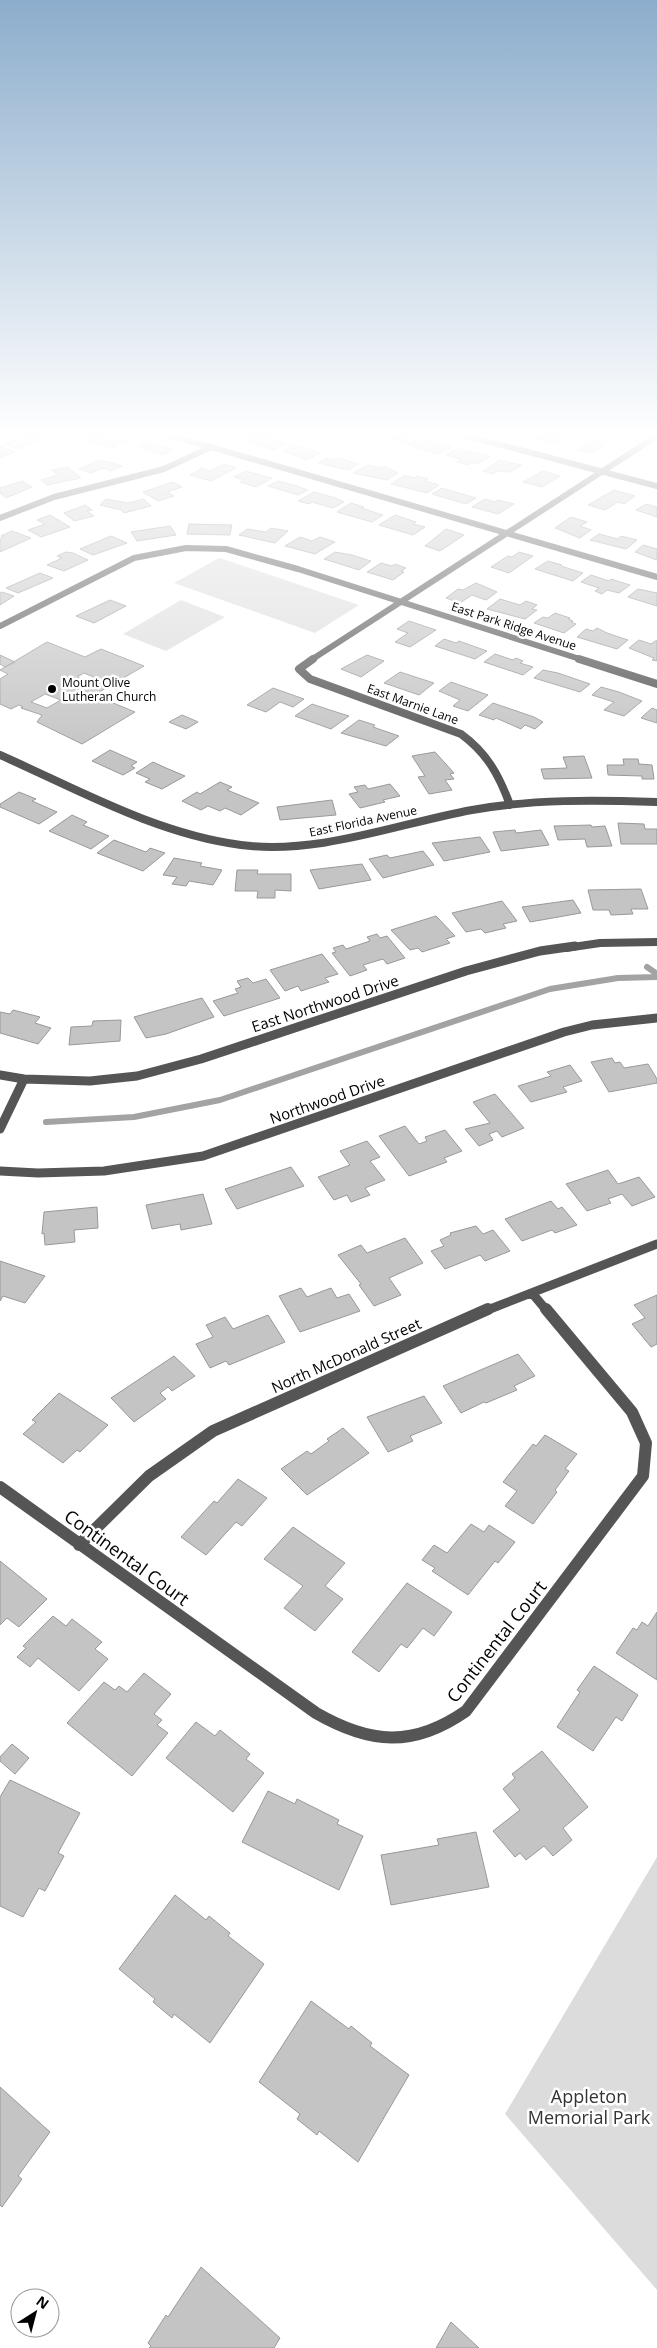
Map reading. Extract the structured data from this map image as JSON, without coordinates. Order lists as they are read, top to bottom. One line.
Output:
{"streets":{"street":["East Park Ridge Avenue","East Marnie Lane","East Florida Avenue","East Northwood Drive","Northwood Drive","North McDonald Street","Continental Court"]},"crossings":[["East Park Ridge Avenue","East Marnie Lane"],["East Marnie Lane","East Florida Avenue"],["North McDonald Street","Continental Court"]],"parks":["Appleton Memorial Park"],"places":["Mount Olive Lutheran Church"],"north":"top right"}
